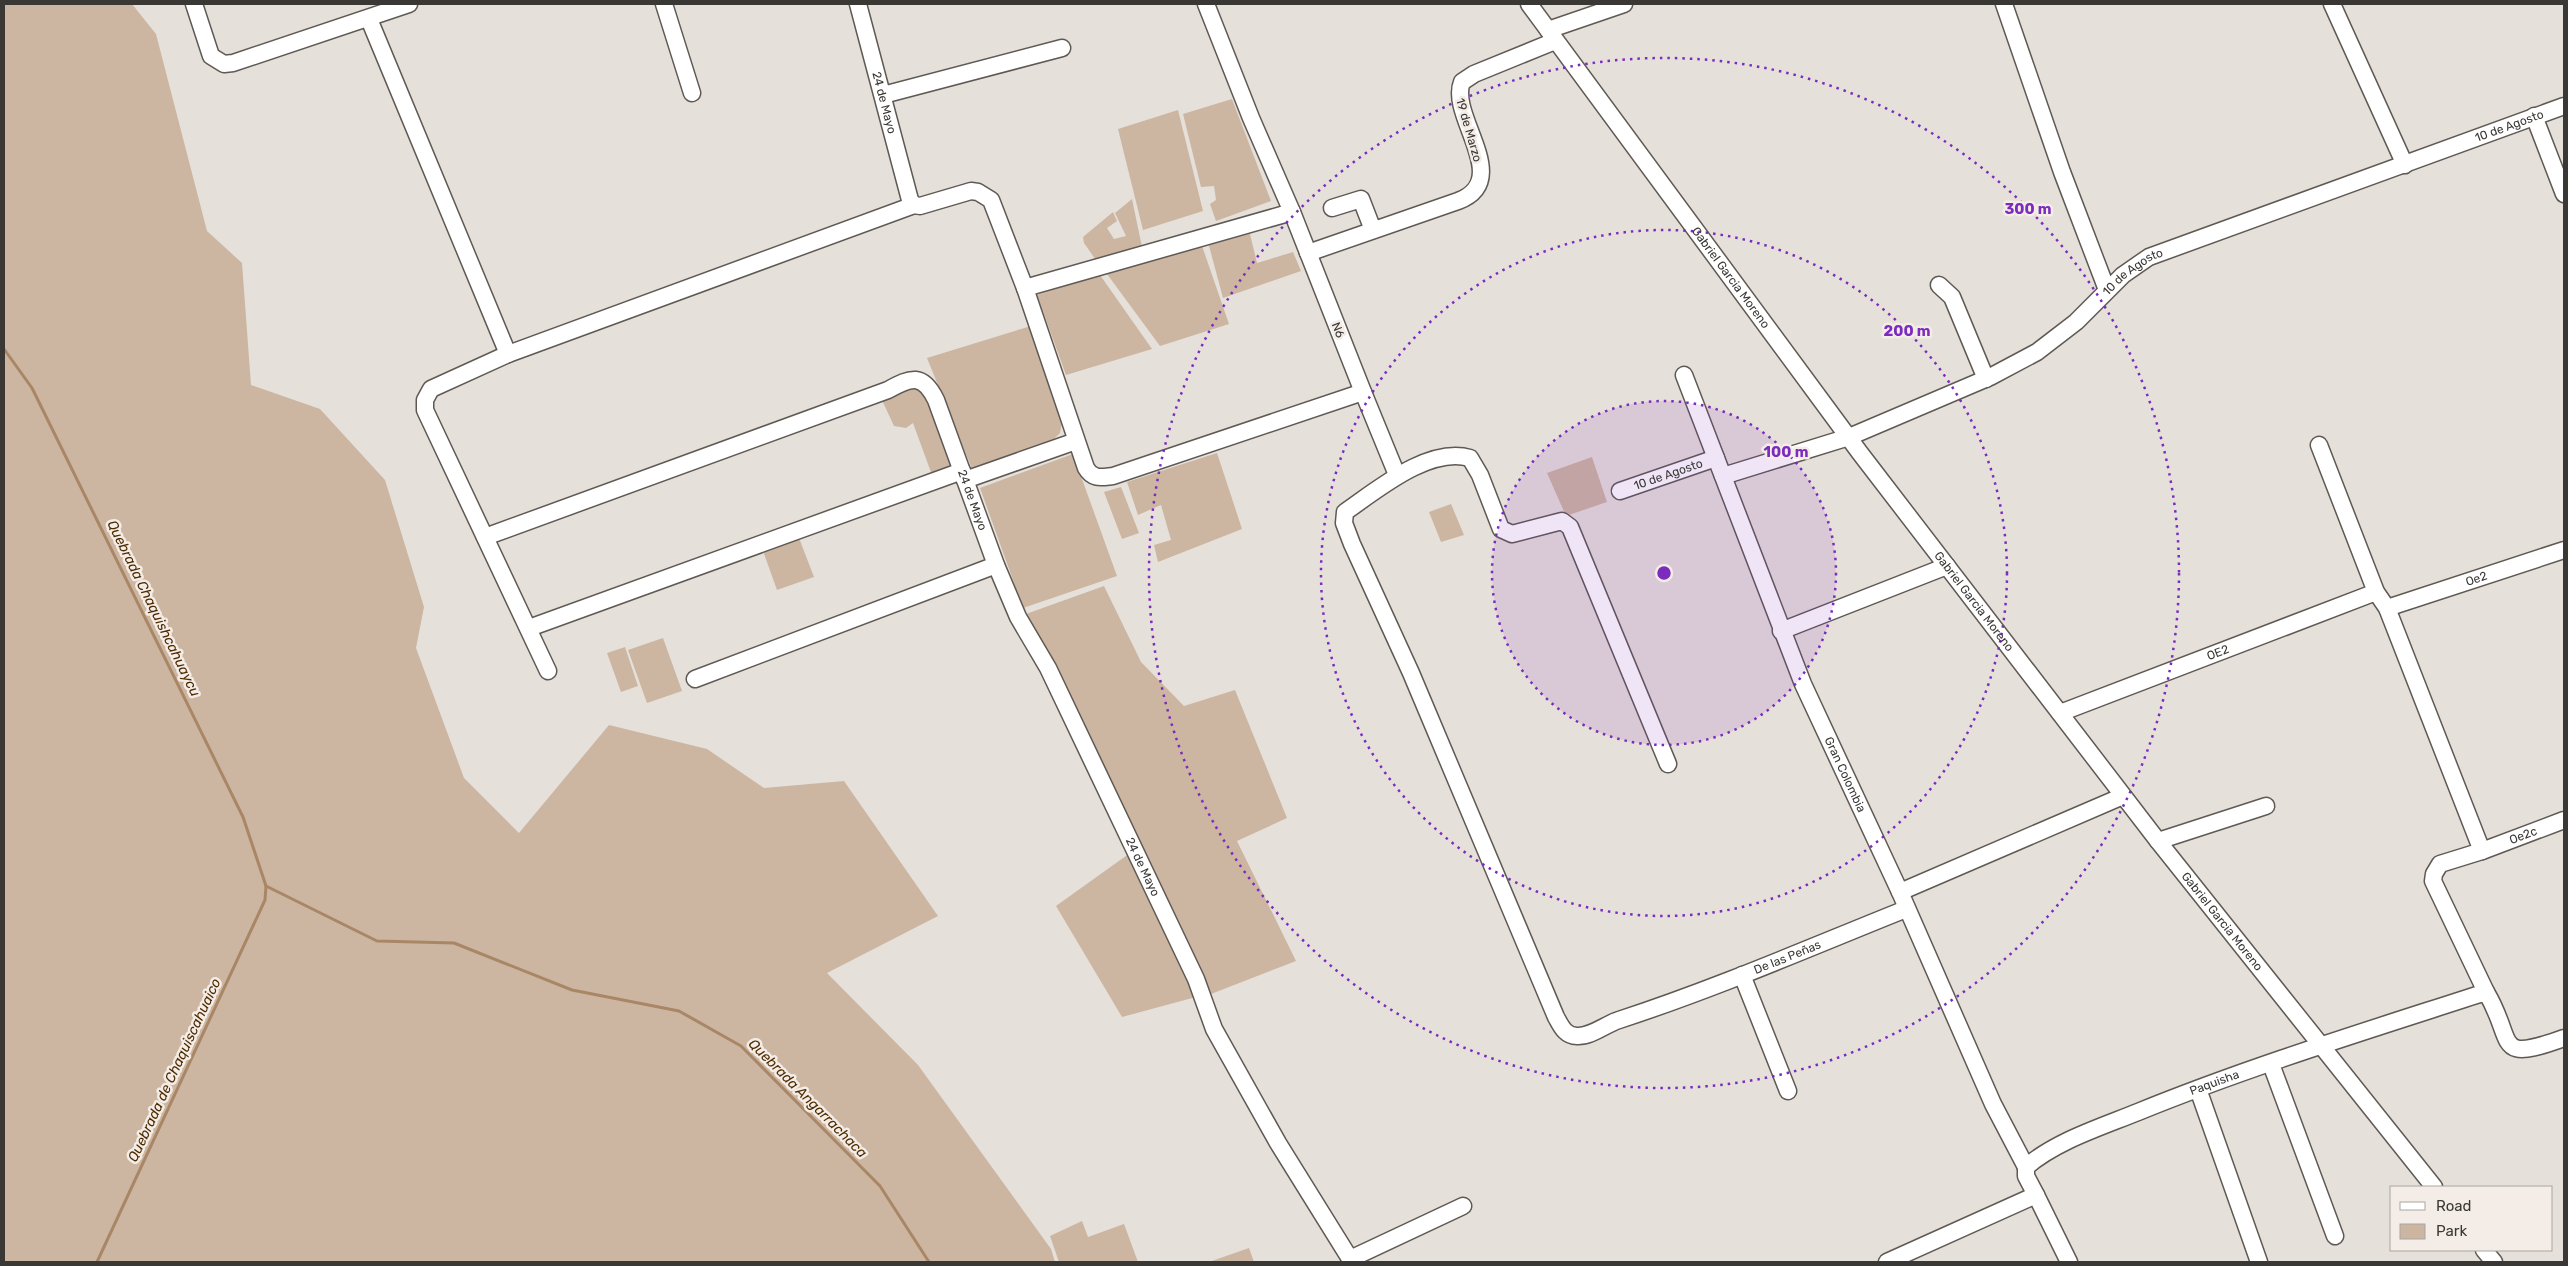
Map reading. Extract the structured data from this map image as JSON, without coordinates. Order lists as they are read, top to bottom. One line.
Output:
{"streets":{"street":["24 de Mayo","10 de Agosto","19 de Marzo","Gabriel Garcia Moreno","N6","Oe2","OE2","Gran Colombia","Oe2c","De las Peñas","Paquisha"]},"crossings":[["10 de Agosto","Gabriel Garcia Moreno"],["10 de Agosto","Gran Colombia"],["19 de Marzo","Gabriel Garcia Moreno"],["19 de Marzo","N6"],["Gabriel Garcia Moreno","OE2"],["Gabriel Garcia Moreno","Paquisha"],["N6","De las Peñas"],["Gran Colombia","De las Peñas"],["Gran Colombia","Paquisha"],["Oe2c","Paquisha"]],"water":["Quebrada Chaquishcahuaycu","Quebrada de Chaquiscahuaico","Quebrada Angarrachaca"],"legend":["Road","Park"],"rings":["300 m","200 m","100 m"]}
